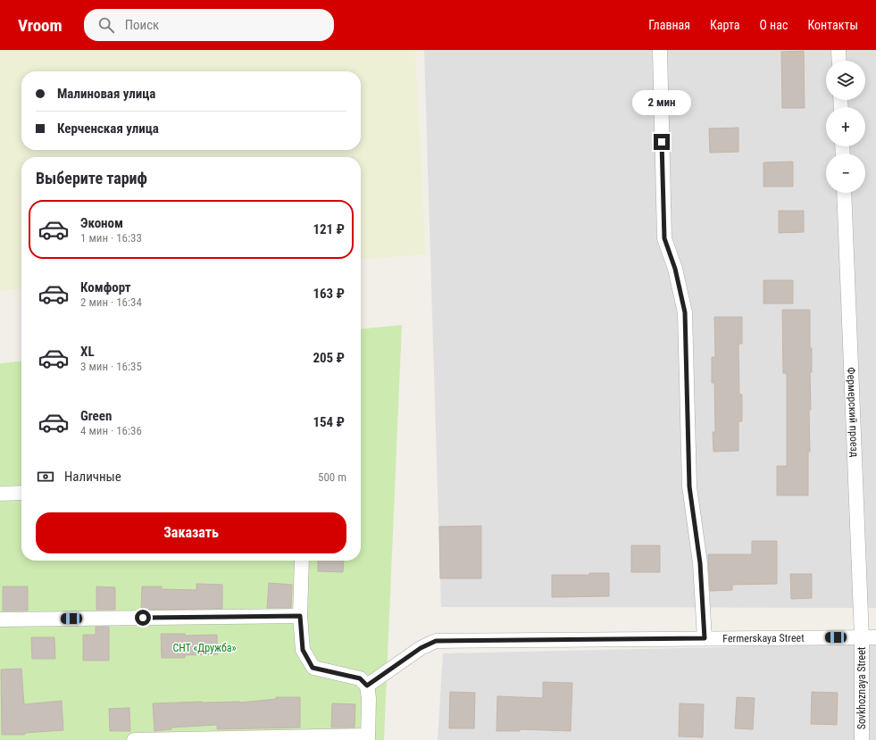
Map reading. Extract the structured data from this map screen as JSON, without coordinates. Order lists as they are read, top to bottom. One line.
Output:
{"streets":{"street":["Фермерский проезд","Fermerskaya Street","Sovkhoznaya Street"]},"crossings":[["Фермерский проезд","Fermerskaya Street"],["Фермерский проезд","Sovkhoznaya Street"],["Fermerskaya Street","Sovkhoznaya Street"]],"parks":["СНТ «Дружба»"],"page":{"header":"Vroom","search":"Поиск","nav":["Главная","Карта","О нас","Контакты"],"map_buttons":["+","−"],"banner":["Малиновая улица","Керченская улица"],"bubble":"2 мин","heading":"Выберите тариф","list":[{"name":"Эконом","note":"1 мин · 16:33","value":"121 ₽"},{"name":"Комфорт","note":"2 мин · 16:34","value":"163 ₽"},{"name":"XL","note":"3 мин · 16:35","value":"205 ₽"},{"name":"Green","note":"4 мин · 16:36","value":"154 ₽"}],"pay":["Наличные","500 m"],"buttons":"Заказать"}}
